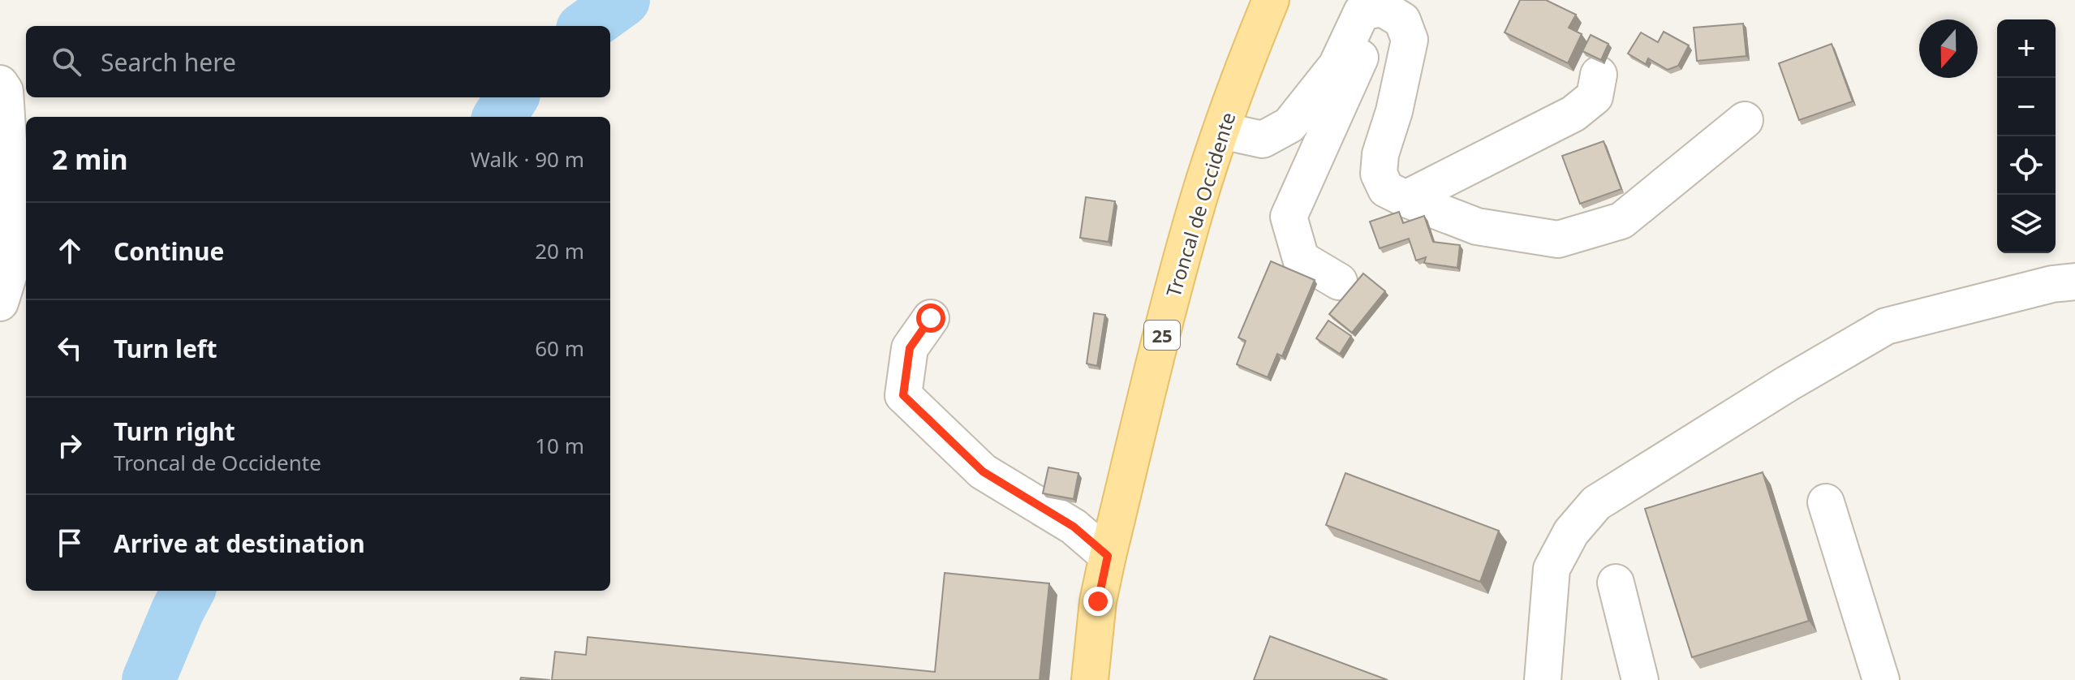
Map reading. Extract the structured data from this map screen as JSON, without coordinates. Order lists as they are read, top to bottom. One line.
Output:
{"streets":{"main road":["Troncal de Occidente","25"]},"north":"bottom","page":{"map_buttons":["+","−"],"search":"Search here","heading":["2 min","Walk · 90 m"],"list":[["Continue","20 m"],["Turn left","60 m"],["Turn right","Troncal de Occidente","10 m"],"Arrive at destination"]}}
